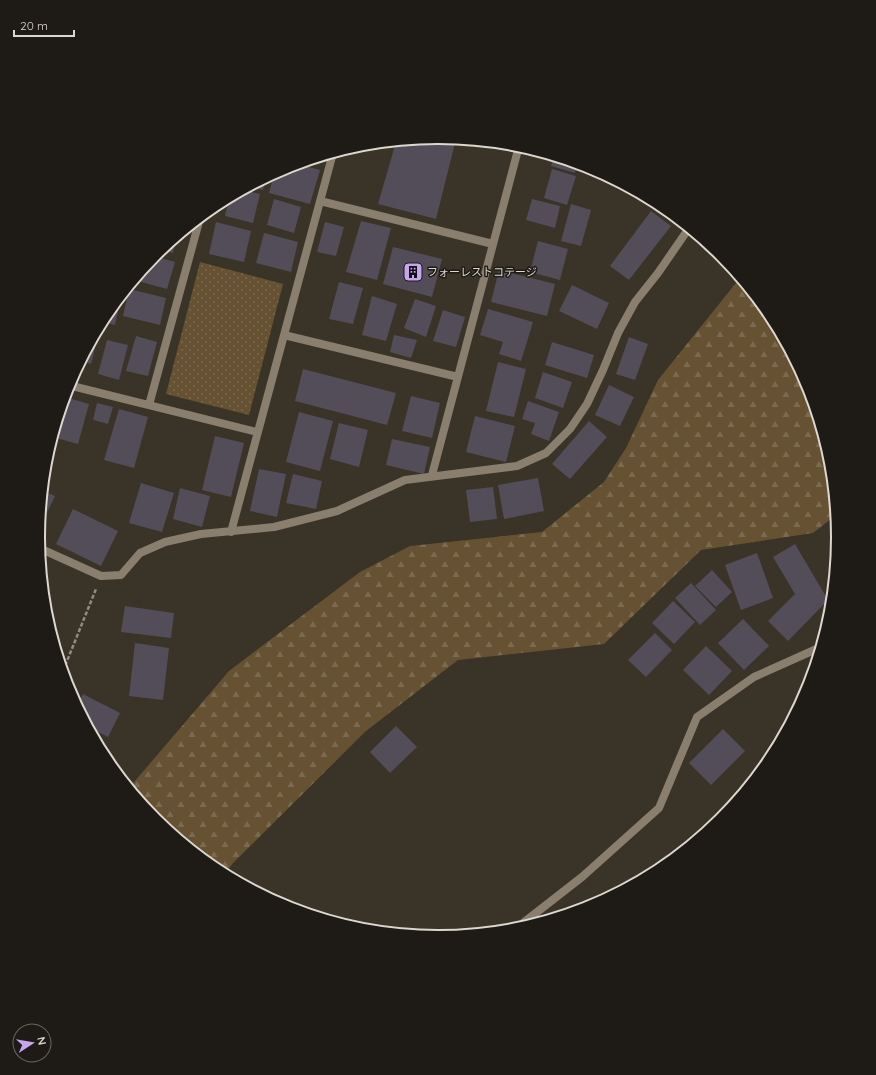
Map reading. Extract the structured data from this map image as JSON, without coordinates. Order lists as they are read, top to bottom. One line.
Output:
{"places":{"building":["フォーレストコテージ"]},"scale_bar":"20 m","north":"right"}
